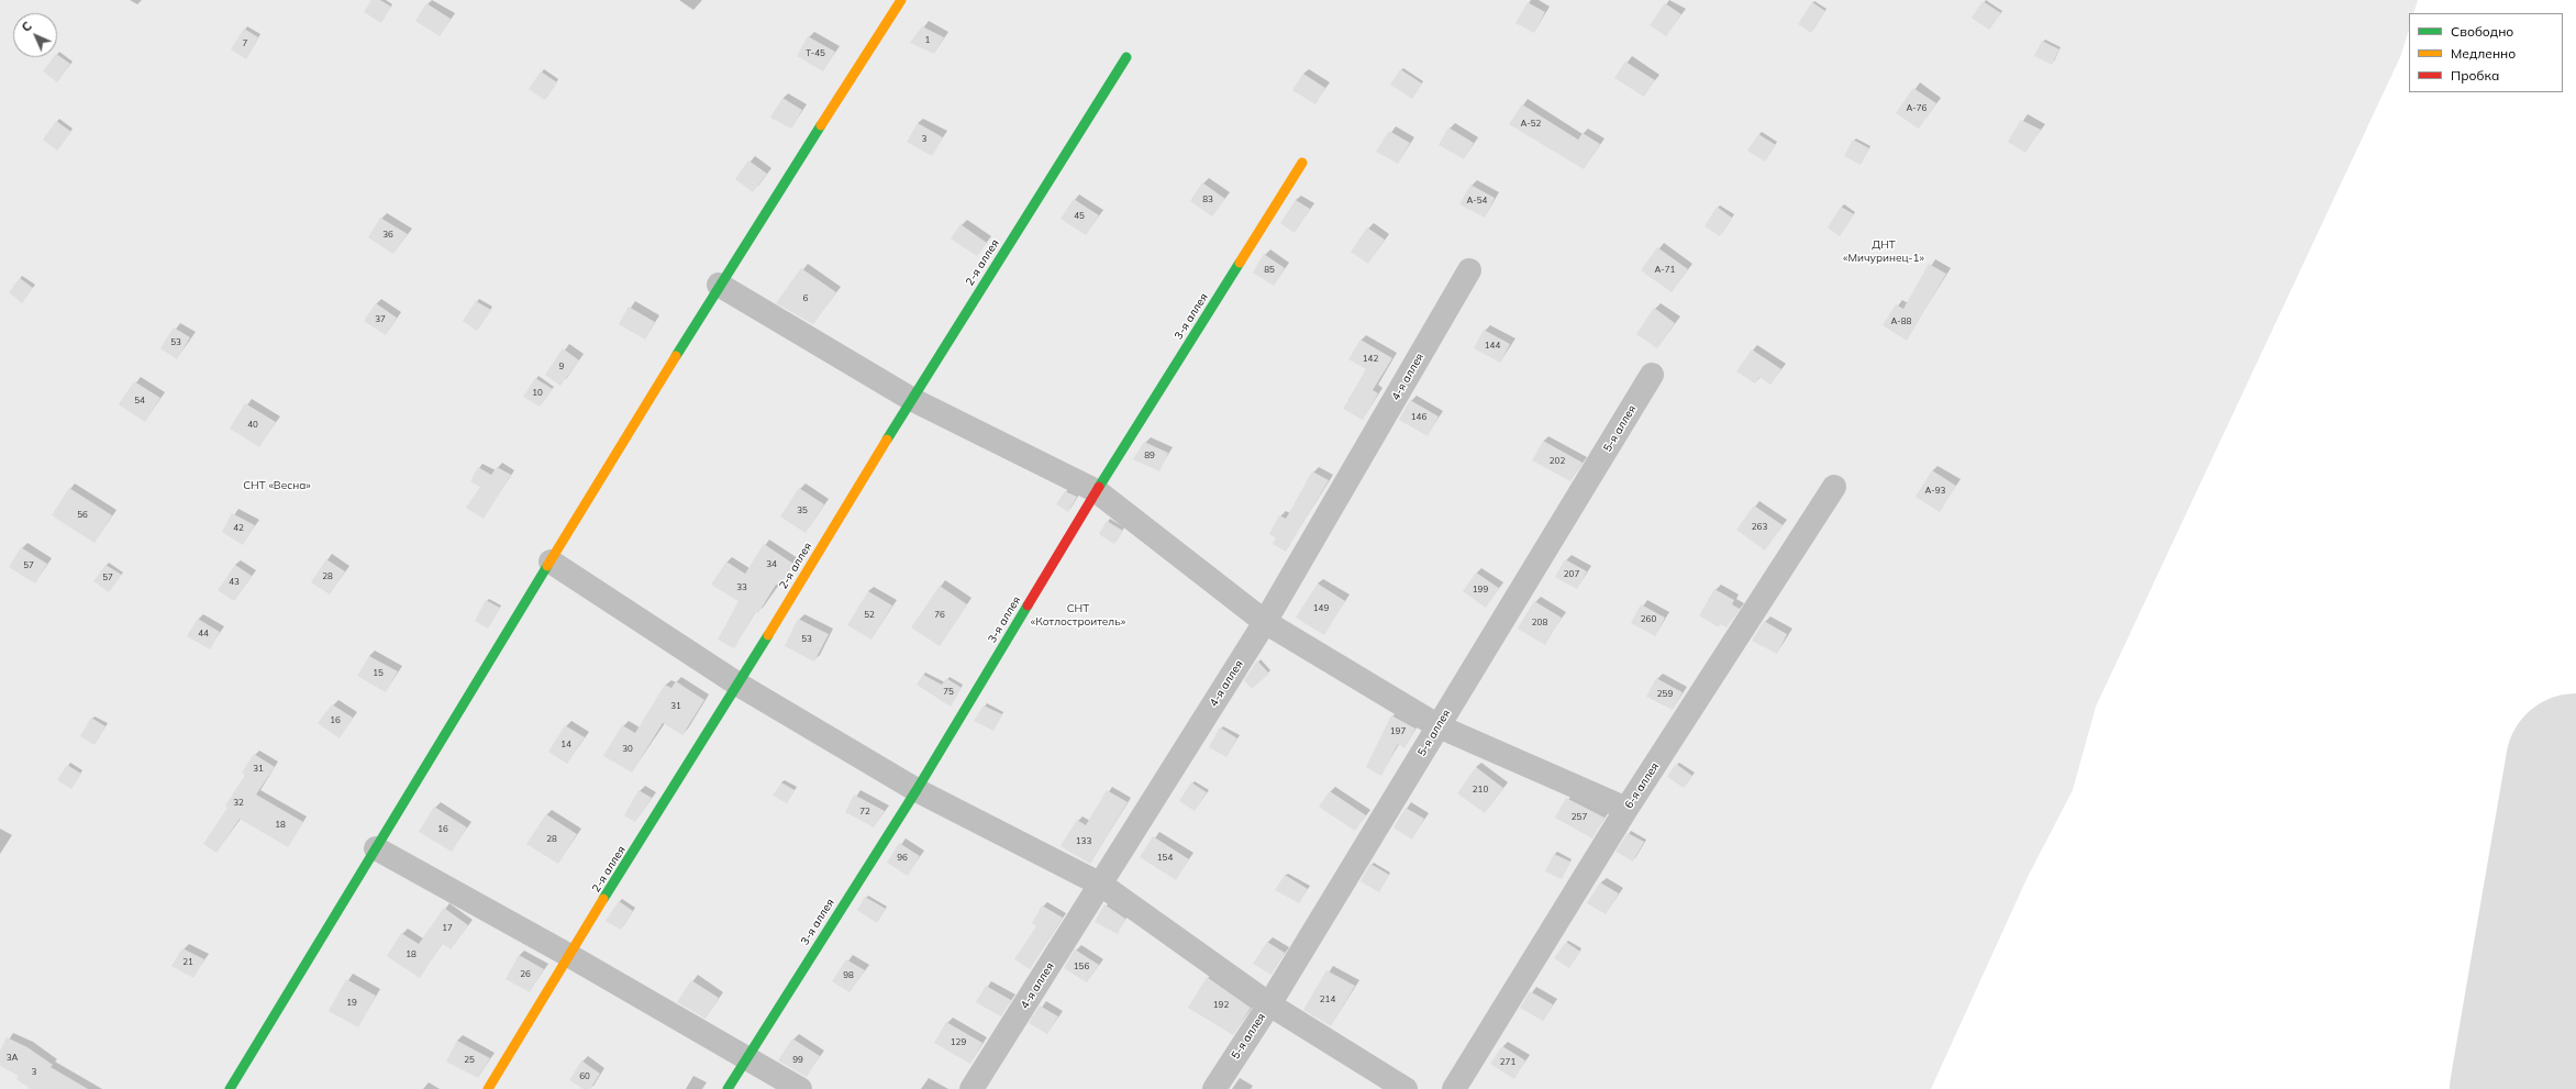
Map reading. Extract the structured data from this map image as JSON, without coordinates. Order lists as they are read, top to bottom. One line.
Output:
{"streets":{"street":["2-я аллея","3-я аллея","4-я аллея","5-я аллея","6-я аллея"]},"parks":["ДНТ «Мичуринец-1»","СНТ «Весна»","СНТ «Котлостроитель»"],"house_numbers":["1","7","Т-45","А-76","А-52","3","83","А-54","45","36","85","А-71","6","37","А-88","53","144","142","9","10","54","146","40","89","202","А-93","35","56","263","42","34","57","207","28","57","43","33","199","149","52","76","260","208","44","53","15","75","259","31","16","197","14","30","31","210","32","72","257","18","16","28","133","96","154","17","18","21","156","26","98","214","19","192","129","3А","25","99","271","3","60"],"legend":["Свободно","Медленно","Пробка"],"north":"top left"}
